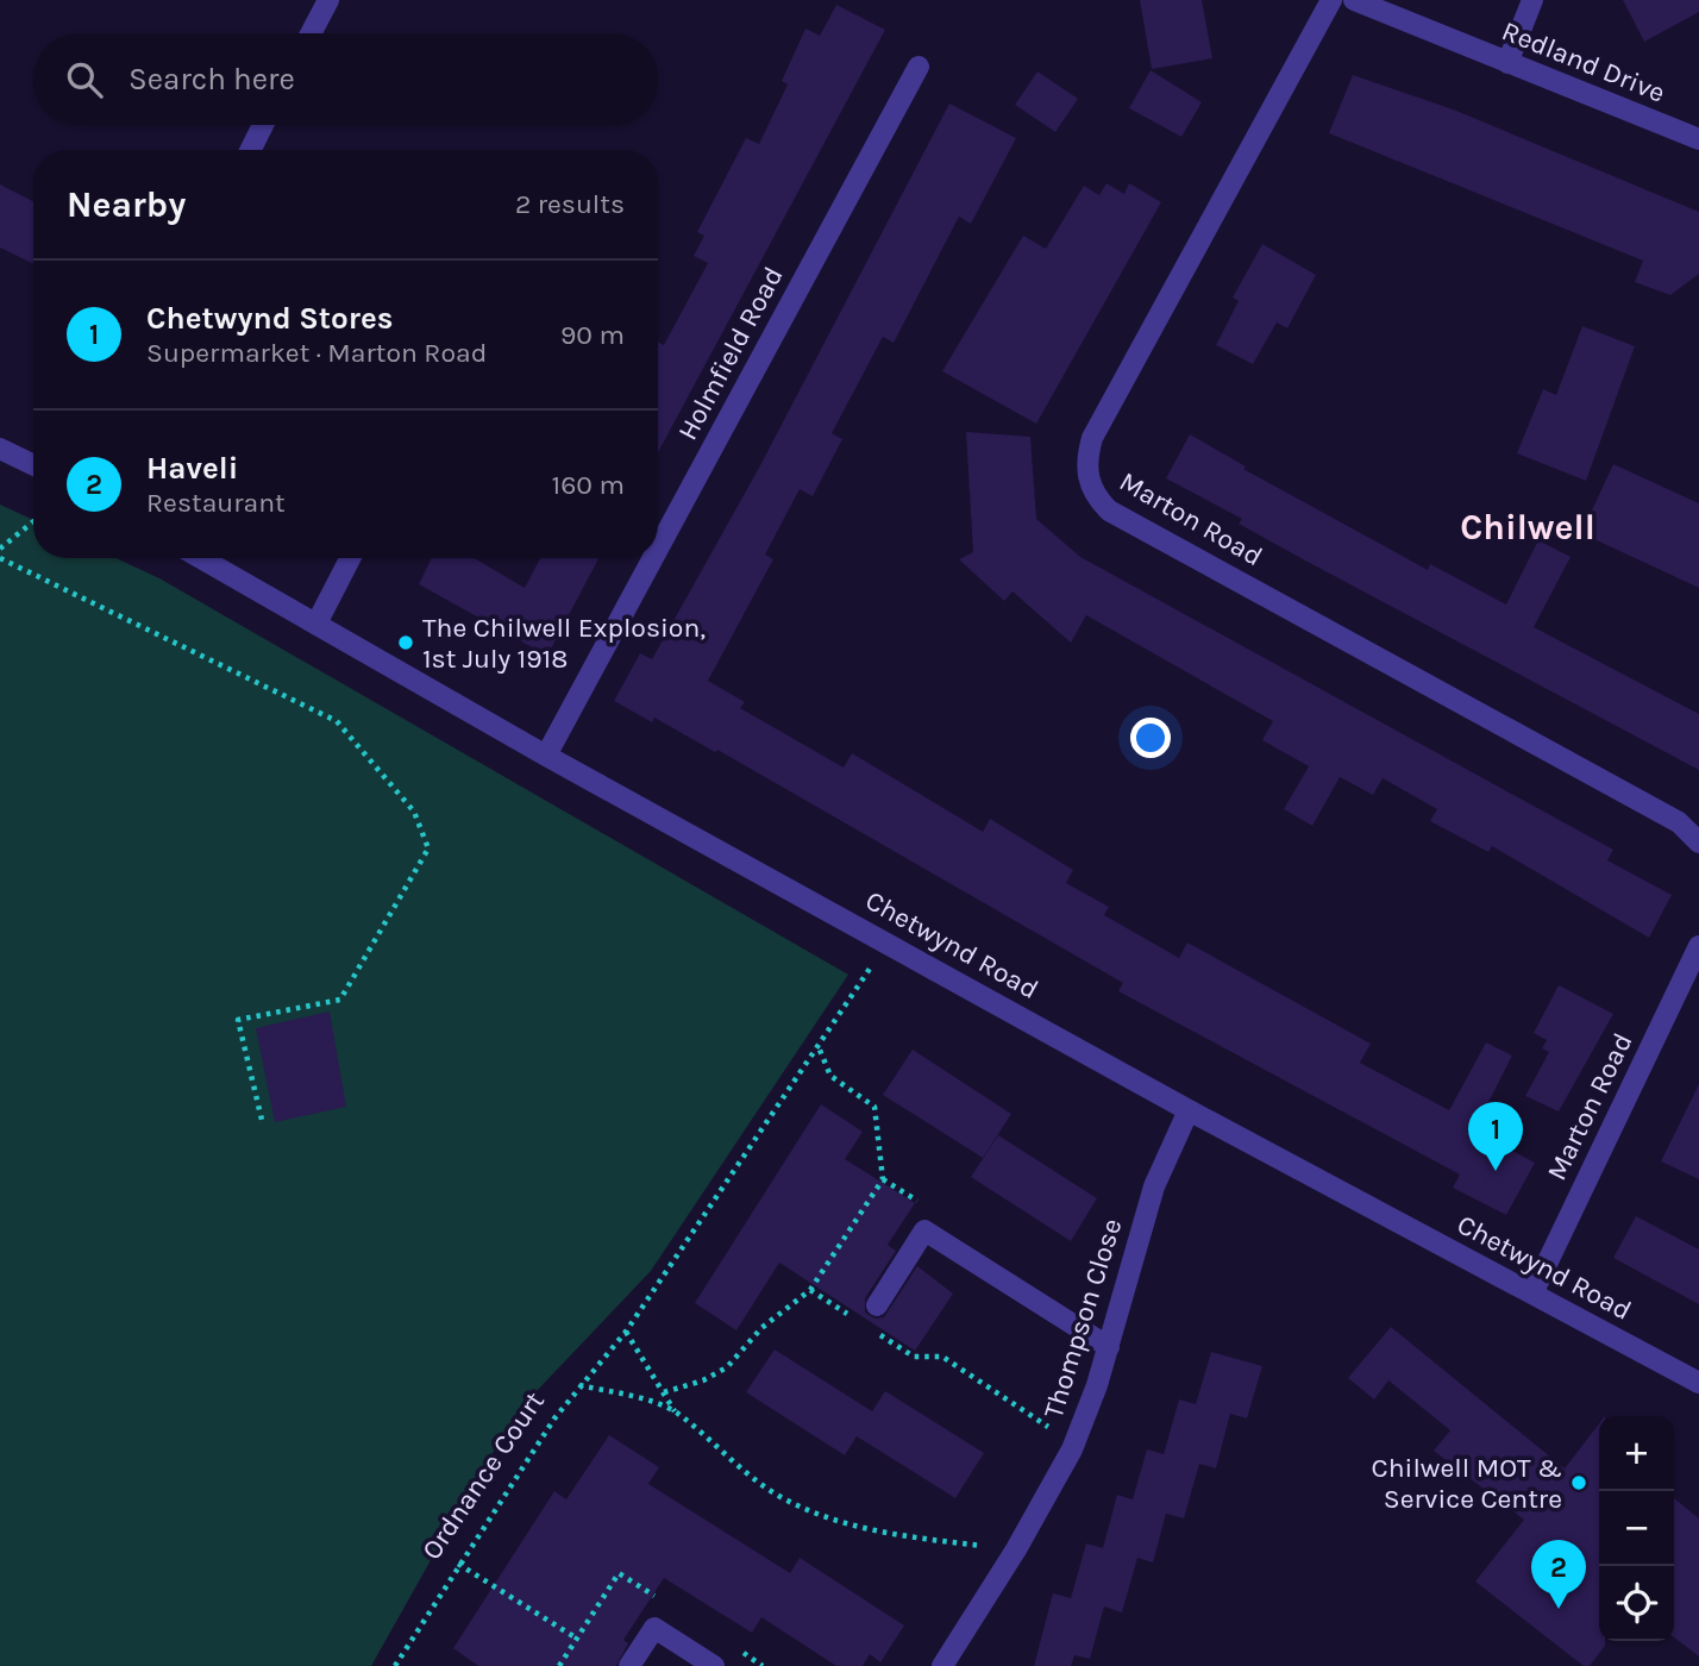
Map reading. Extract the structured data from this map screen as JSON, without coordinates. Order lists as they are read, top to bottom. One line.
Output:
{"streets":{"street":["Redland Drive","Holmfield Road","Marton Road","Chetwynd Road","Thompson Close"],"path":["Ordnance Court"]},"crossings":[["Holmfield Road","Chetwynd Road"],["Marton Road","Chetwynd Road"],["Chetwynd Road","Thompson Close"],["Thompson Close","Ordnance Court"]],"districts":["Chilwell"],"places":["The Chilwell Explosion, 1st July 1918","Chilwell MOT & Service Centre"],"page":{"search":"Search here","heading":["Nearby","2 results"],"list":[{"mark":"1","name":"Chetwynd Stores","note":"Supermarket · Marton Road","value":"90 m"},{"mark":"2","name":"Haveli","note":"Restaurant","value":"160 m"}],"pins":["1","2"],"map_buttons":["+","−"]}}
